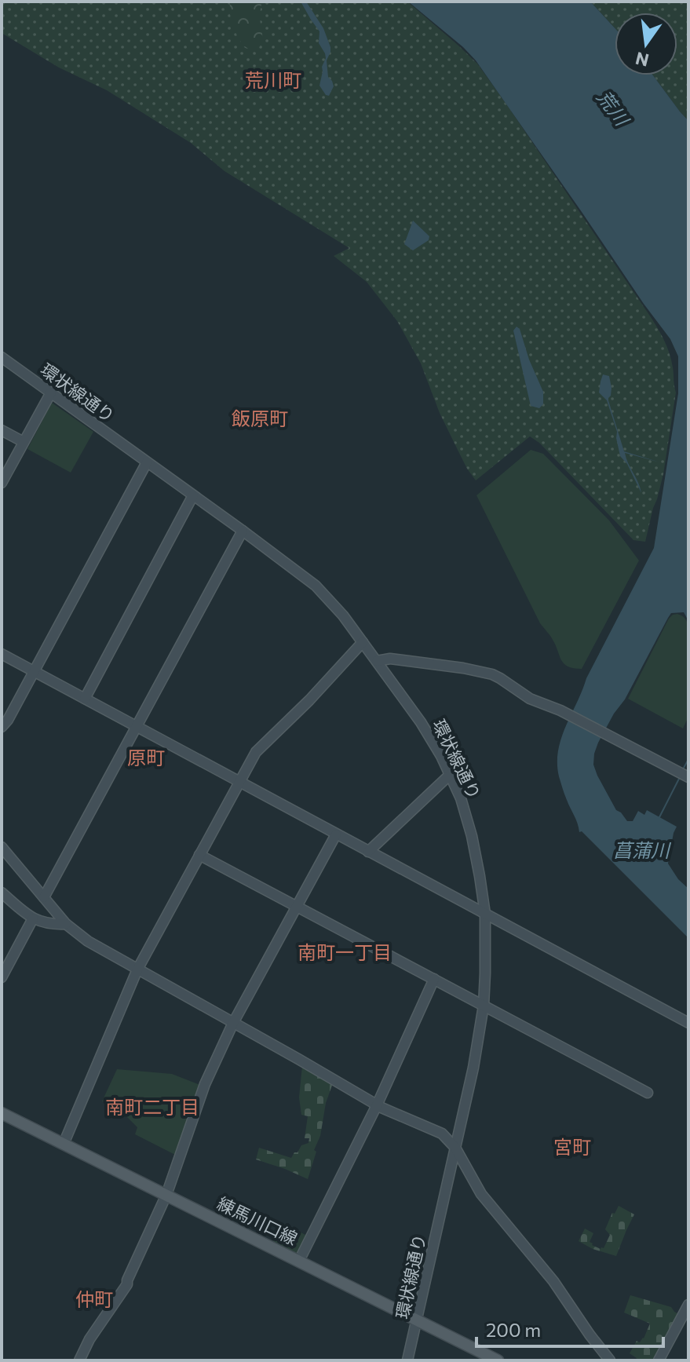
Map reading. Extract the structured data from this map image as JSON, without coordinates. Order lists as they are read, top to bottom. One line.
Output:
{"streets":{"main road":["練馬川口線"],"street":["環状線通り"]},"crossings":[["環状線通り","練馬川口線"]],"districts":["荒川町","飯原町","原町","南町一丁目","南町二丁目","宮町","仲町"],"water":["荒川","菖蒲川"],"scale_bar":"200 m","north":"bottom"}
